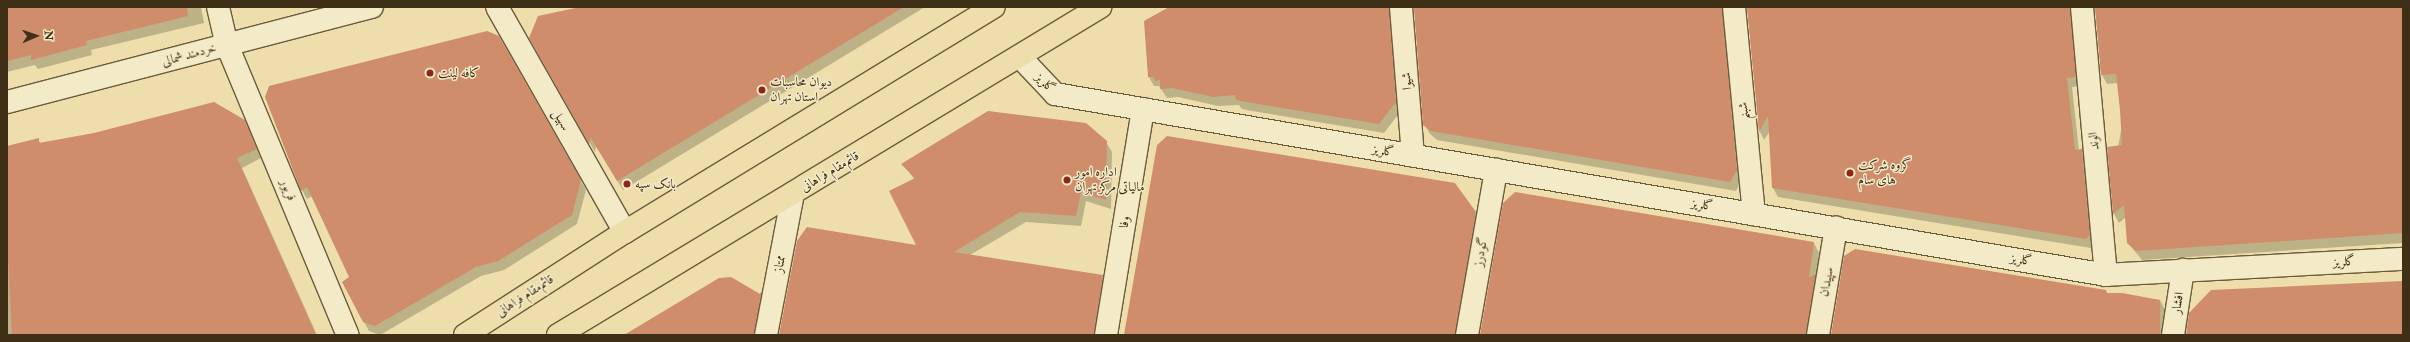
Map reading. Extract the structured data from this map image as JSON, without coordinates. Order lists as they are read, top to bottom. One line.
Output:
{"streets":{"main road":["قائم‌مقام فراهانی"],"street":["خردمند شمالی","شیوا","گلریز","شبنم","سهیل","الوند","فریور","وفا","گودرز","ممتاز","سپیدان","افشار"]},"crossings":[["خردمند شمالی","فریور"],["شیوا","گلریز"],["گلریز","شبنم"],["گلریز","الوند"],["گلریز","قائم‌مقام فراهانی"],["گلریز","وفا"],["گلریز","گودرز"],["گلریز","سپیدان"],["گلریز","افشار"],["سهیل","قائم‌مقام فراهانی"],["قائم‌مقام فراهانی","ممتاز"]],"places":["کافه لینت","دیوان محاسبات استان تهران","گروه شرکت های سام","اداره امور مالیاتی مرکز تهران","بانک سپه"],"north":"right"}
